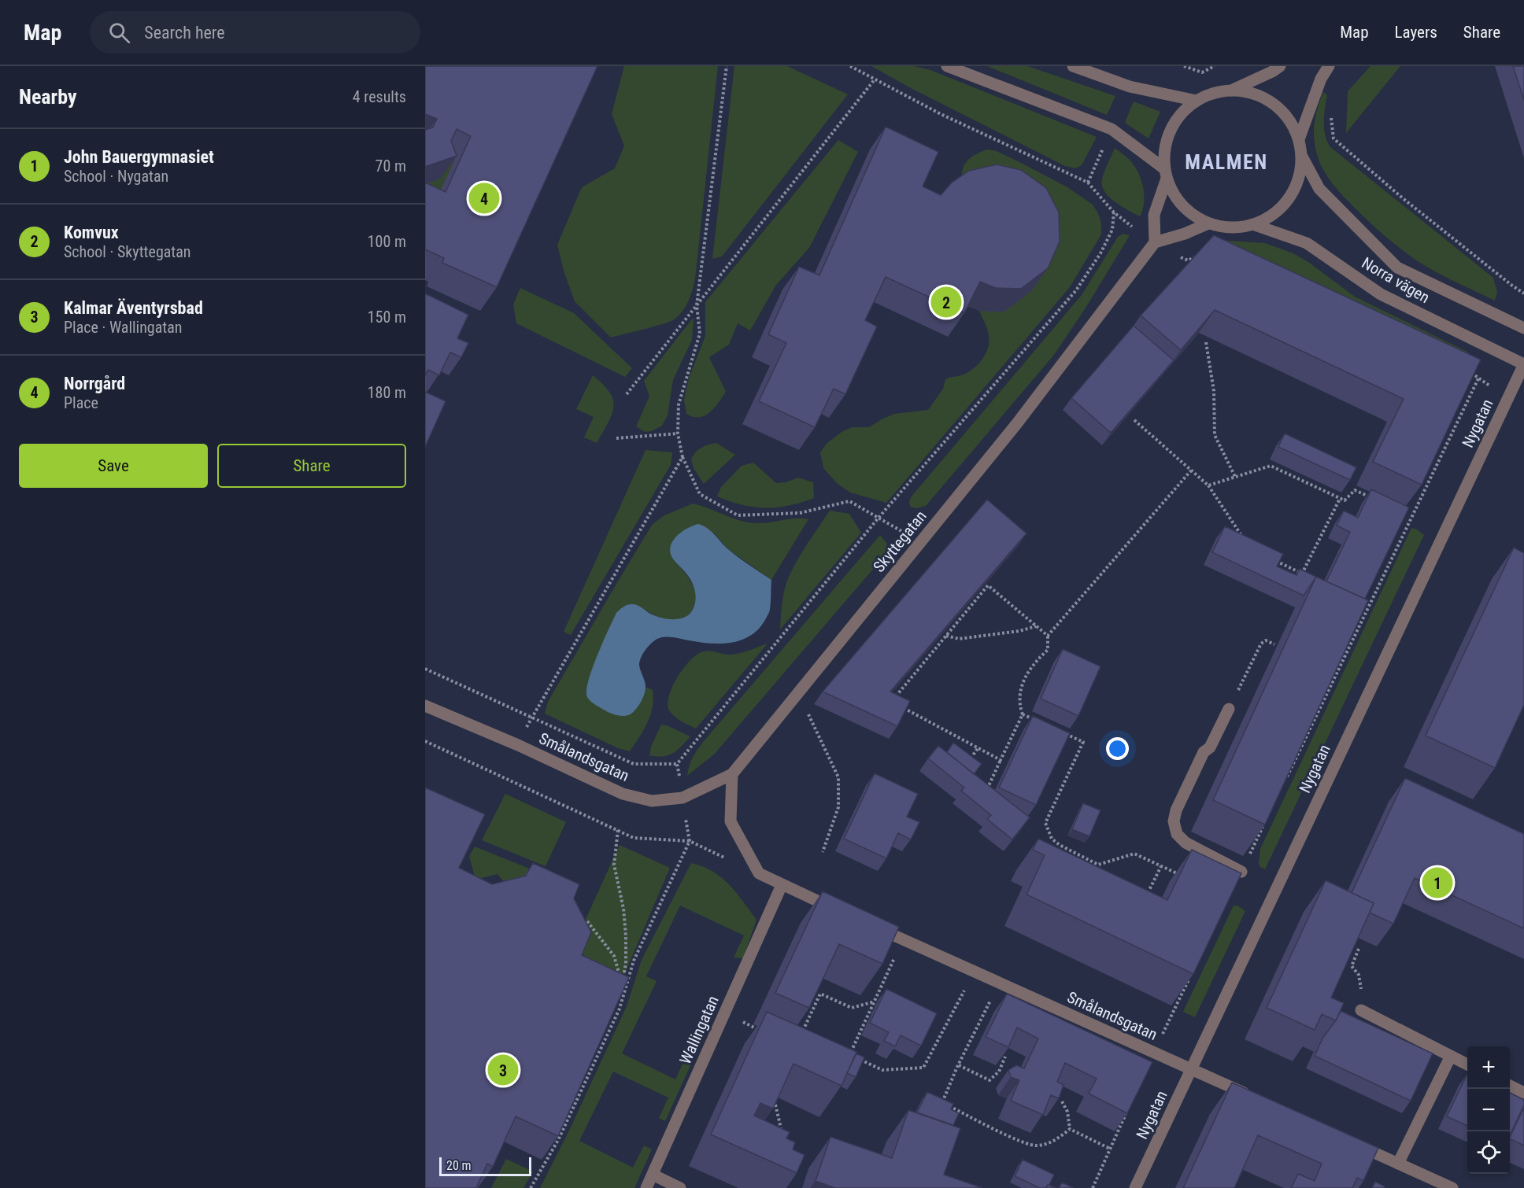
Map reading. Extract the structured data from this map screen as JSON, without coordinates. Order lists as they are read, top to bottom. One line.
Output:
{"streets":{"street":["Norra vägen","Nygatan","Skyttegatan","Smålandsgatan","Wallingatan"]},"crossings":[["Norra vägen","Nygatan"],["Nygatan","Smålandsgatan"],["Skyttegatan","Smålandsgatan"]],"districts":["MALMEN"],"scale_bar":"20 m","page":{"header":"Map","search":"Search here","nav":["Map","Layers","Share"],"heading":["Nearby","4 results"],"list":[{"mark":"1","name":"John Bauergymnasiet","note":"School · Nygatan","value":"70 m"},{"mark":"2","name":"Komvux","note":"School · Skyttegatan","value":"100 m"},{"mark":"3","name":"Kalmar Äventyrsbad","note":"Place · Wallingatan","value":"150 m"},{"mark":"4","name":"Norrgård","note":"Place","value":"180 m"}],"pins":["4","2","1","3"],"buttons":["Save","Share"],"map_buttons":["+","−"],"scale":"20 m"}}
